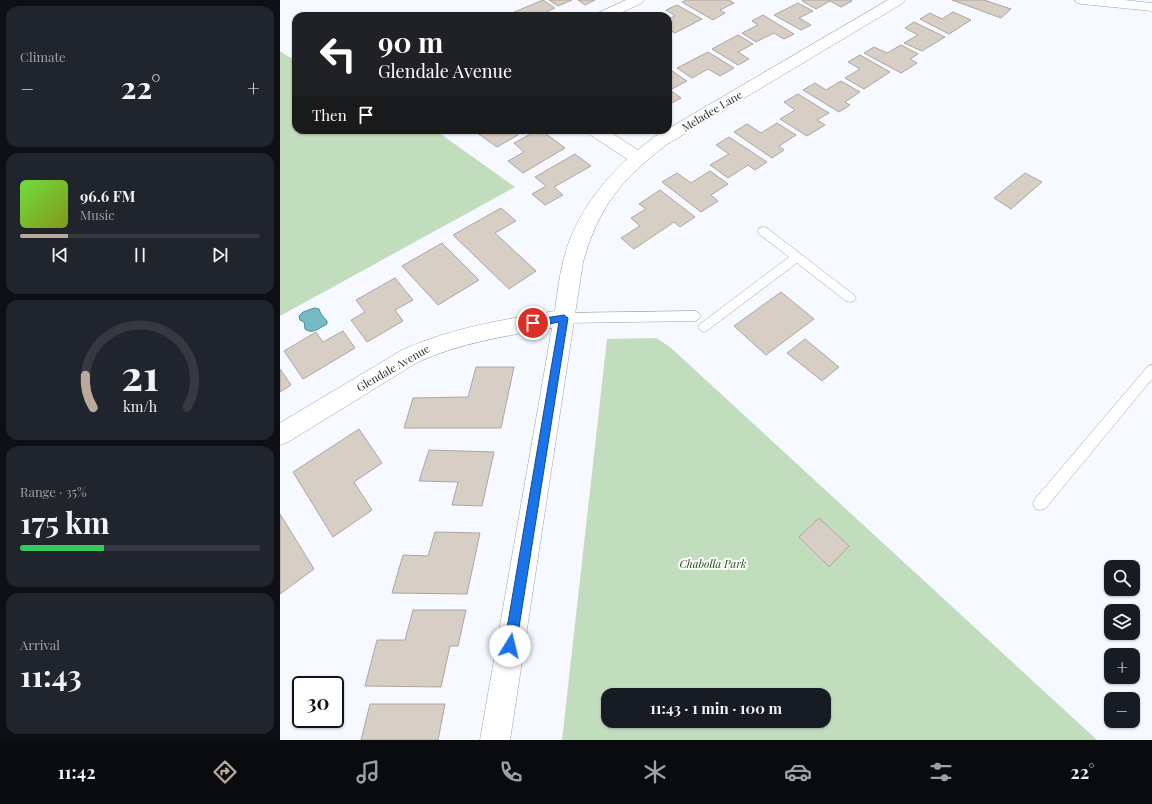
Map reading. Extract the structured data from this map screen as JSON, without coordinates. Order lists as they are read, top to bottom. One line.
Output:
{"streets":{"street":["Meladee Lane","Glendale Avenue"]},"crossings":[["Meladee Lane","Glendale Avenue"]],"parks":["Chabolla Park"],"page":{"tile":["Climate",["Range · 35%","175 km"],["Arrival","11:43"]],"turn":["90 m","Glendale Avenue"],"heat":["−","22°","+"],"then":"Then","song":["96.6 FM","Music"],"map_buttons":["+","−"],"limit":"30","trip":"11:43 · 1 min · 100 m","tabs":["11:42","22°"],"gauge":["21","km/h"]}}
